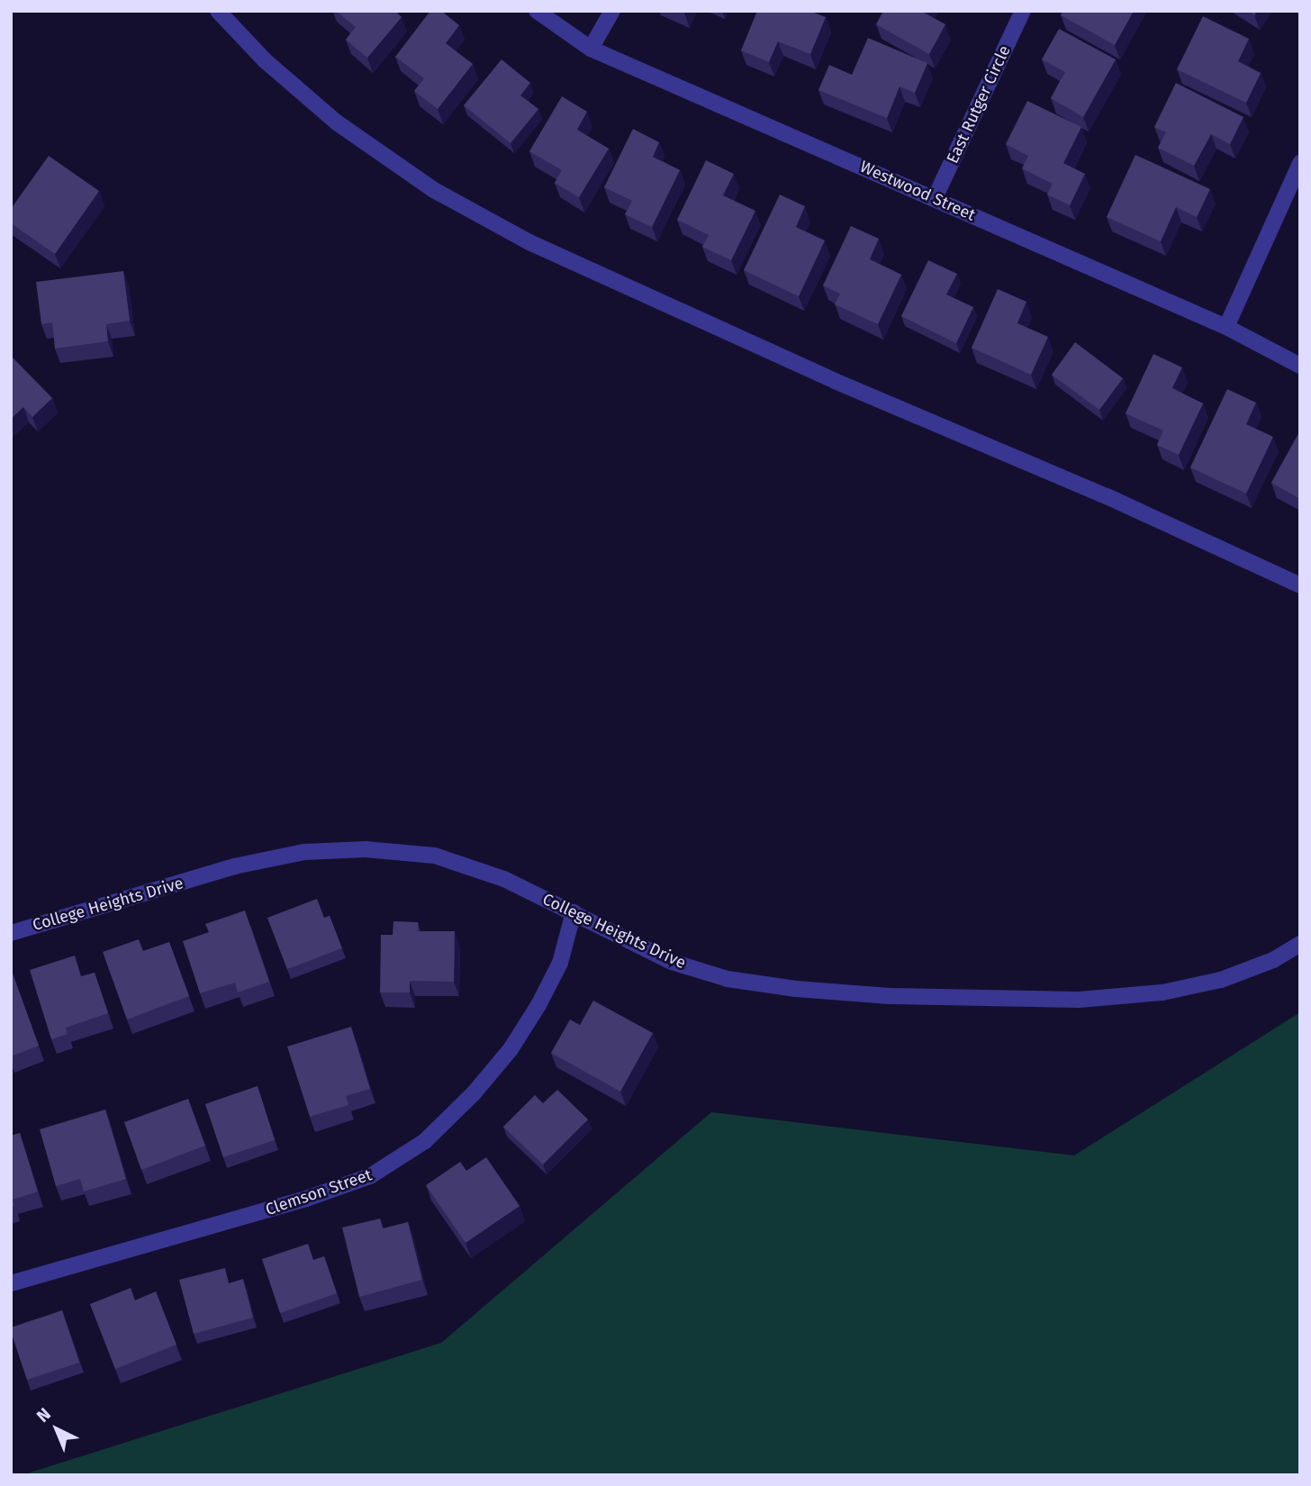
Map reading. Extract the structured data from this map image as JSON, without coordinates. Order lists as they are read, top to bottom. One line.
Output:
{"streets":{"street":["East Rutger Circle","Westwood Street","College Heights Drive","Clemson Street"]},"crossings":[["East Rutger Circle","Westwood Street"],["College Heights Drive","Clemson Street"]],"north":"top left"}
